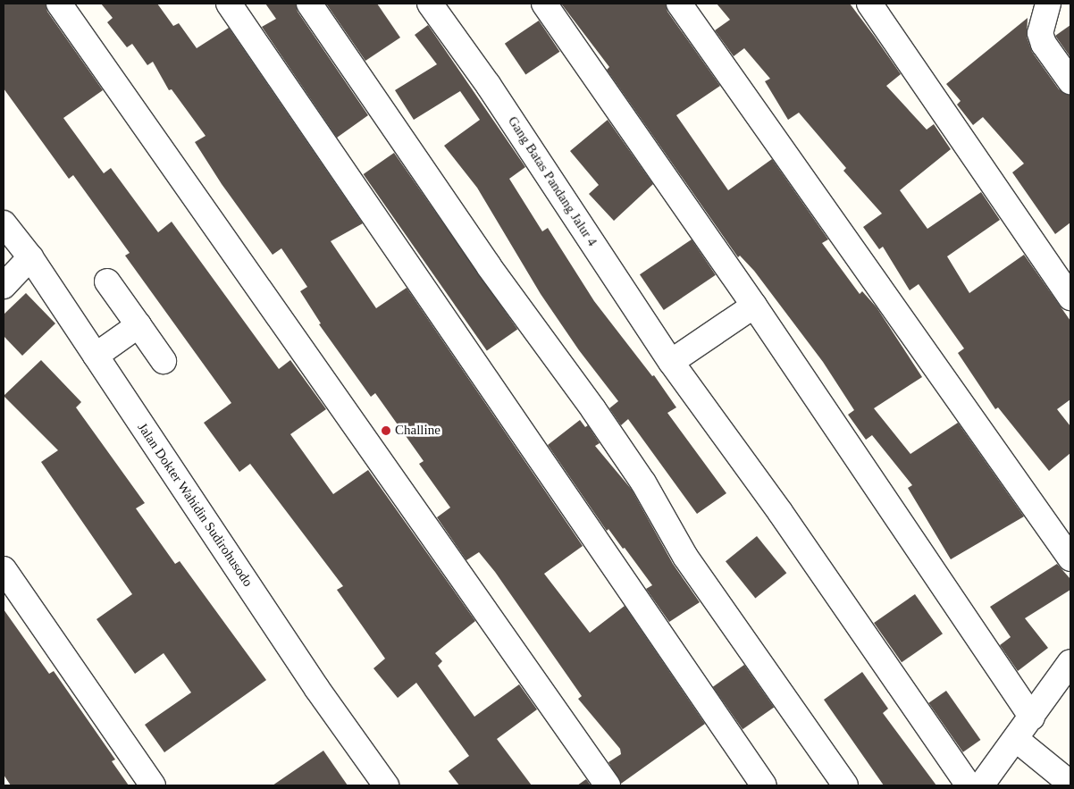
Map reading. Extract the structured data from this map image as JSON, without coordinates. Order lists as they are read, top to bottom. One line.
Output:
{"streets":{"street":["Gang Batas Pandang Jalur 4","Jalan Dokter Wahidin Sudirohusodo"]},"places":["Challine"]}
